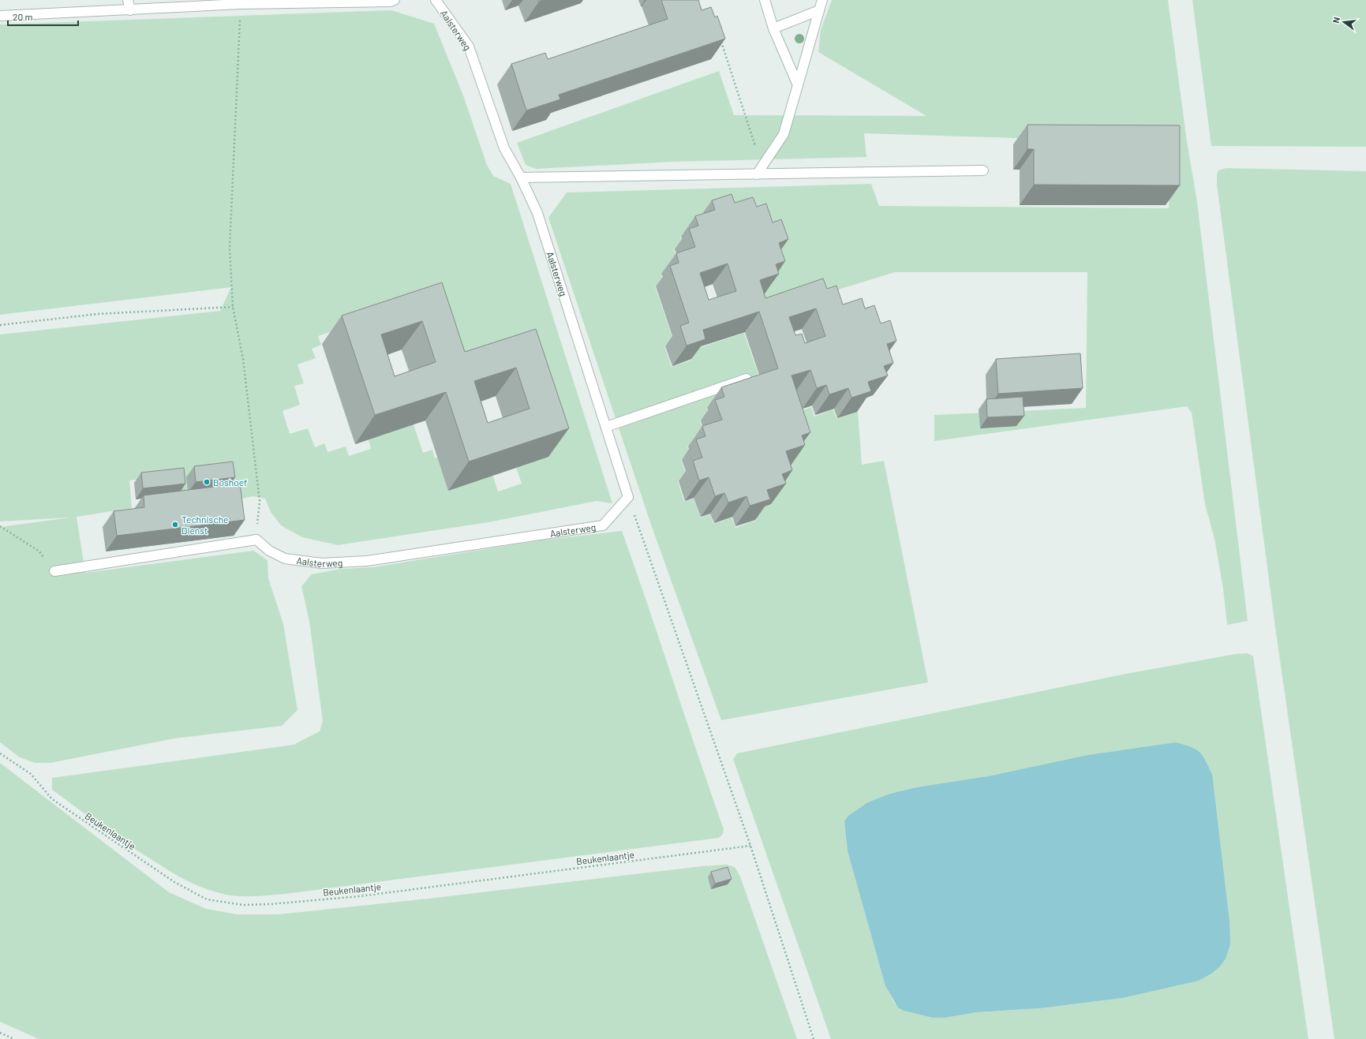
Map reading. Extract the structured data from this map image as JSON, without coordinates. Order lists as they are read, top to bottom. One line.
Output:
{"streets":{"street":["Aalsterweg"],"path":["Beukenlaantje"]},"places":["Boshoef","Technische Dienst"],"scale_bar":"20 m","north":"left"}
